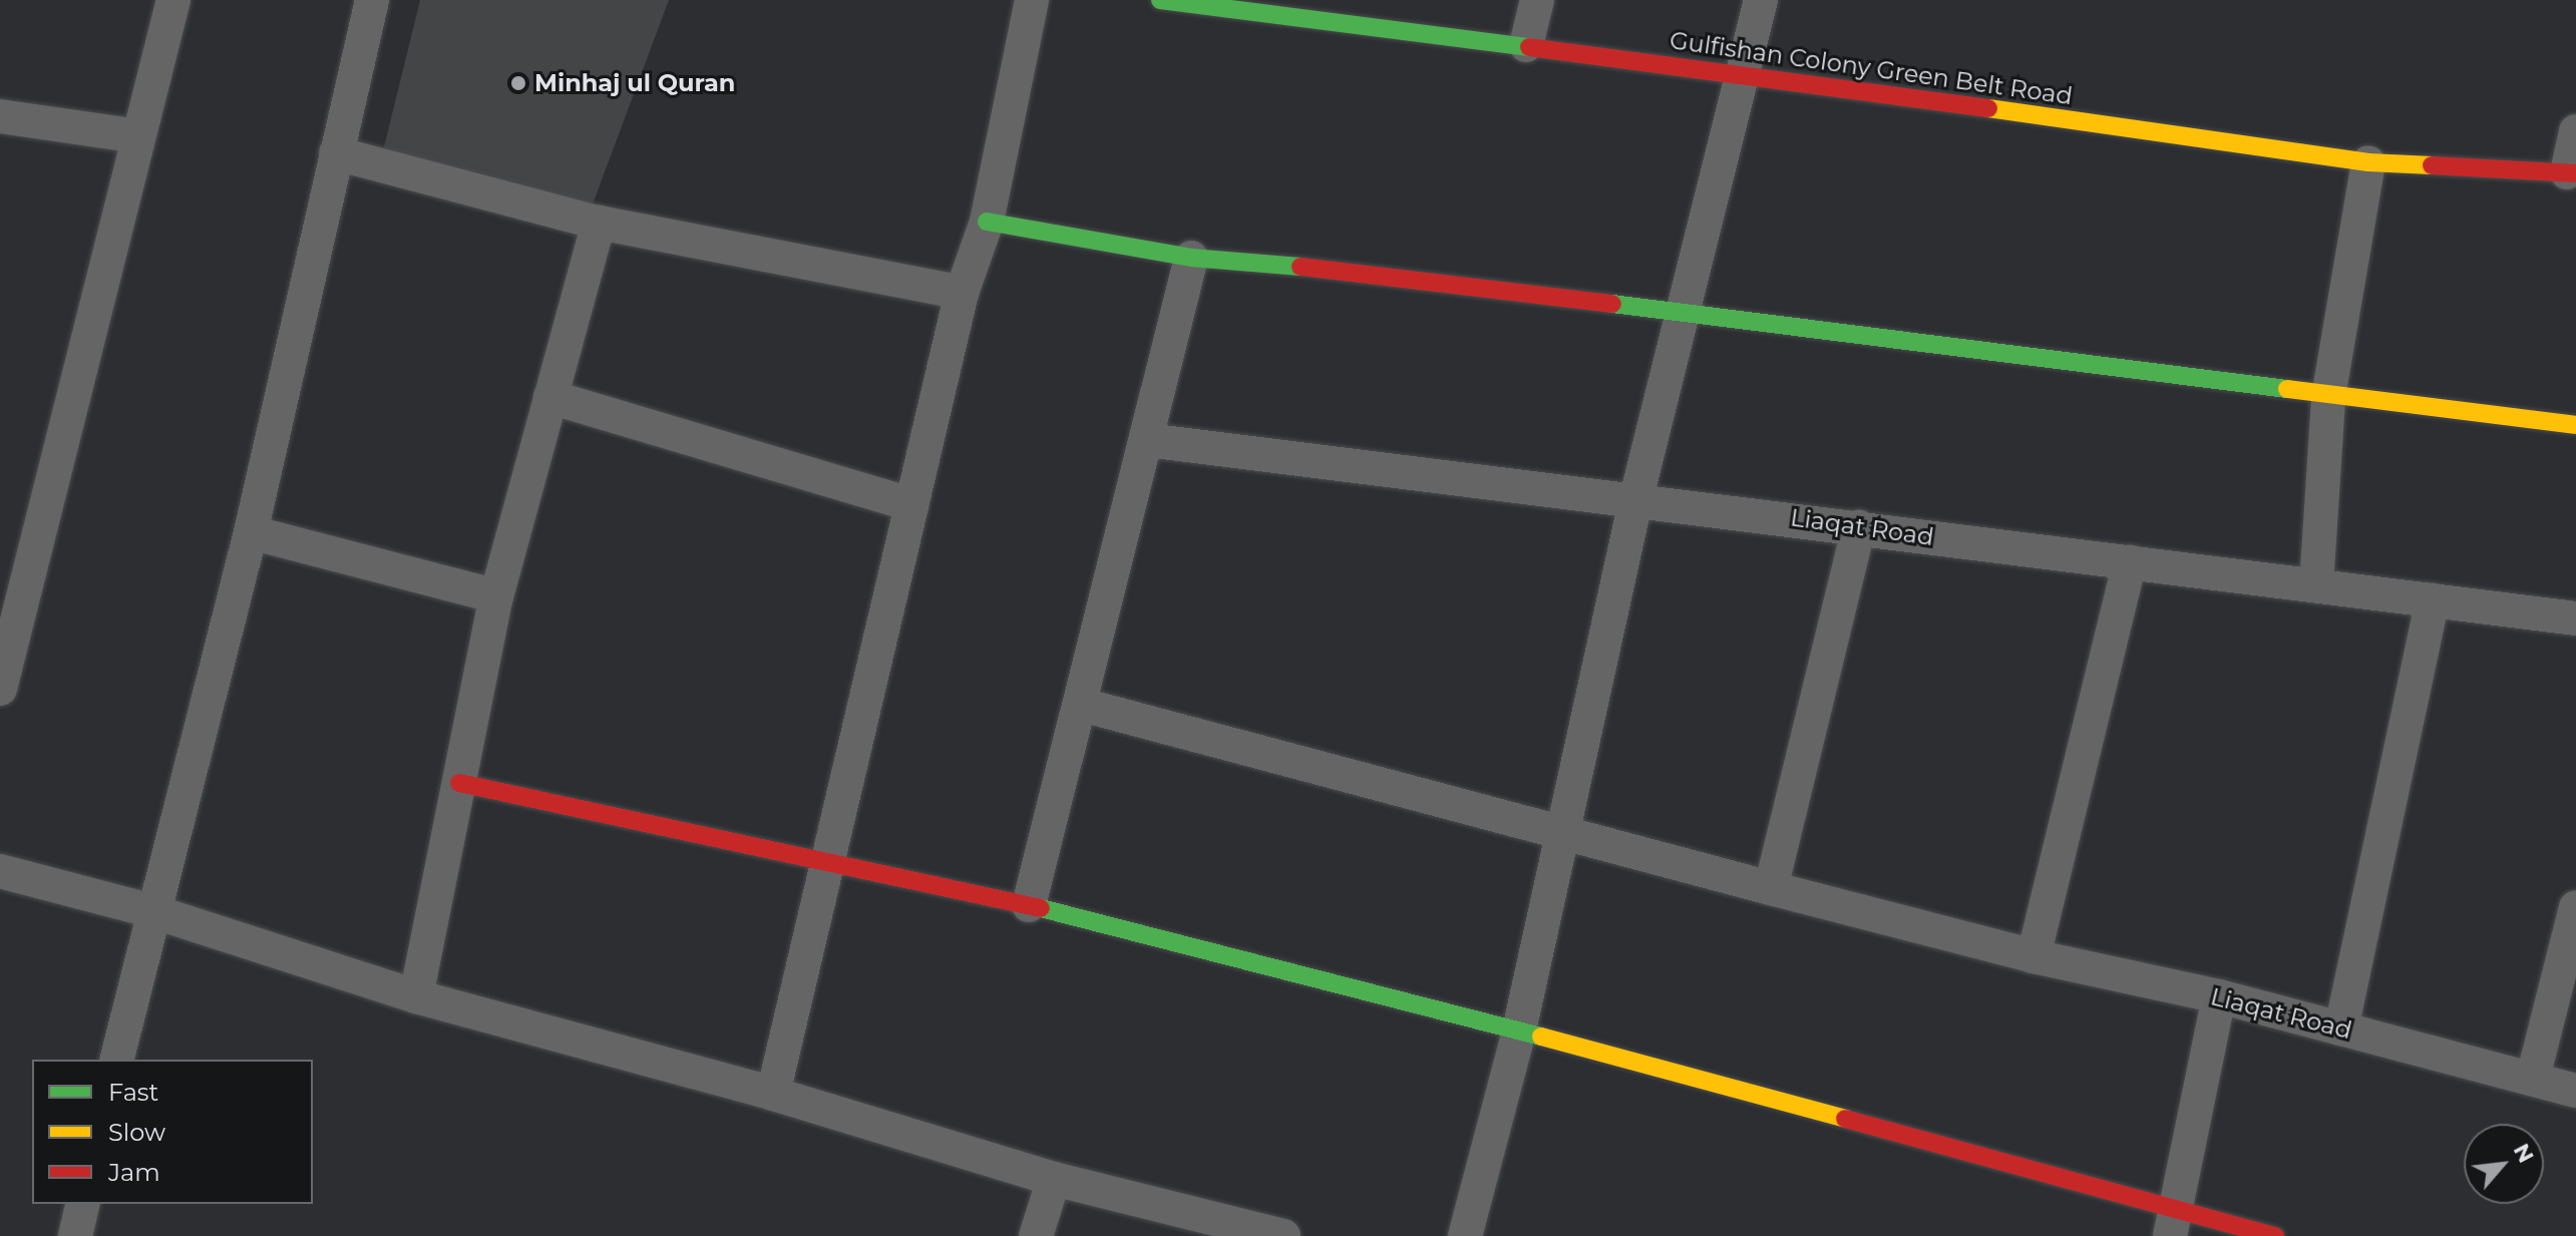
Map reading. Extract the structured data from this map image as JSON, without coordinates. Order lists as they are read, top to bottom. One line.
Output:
{"streets":{"street":["Gulfishan Colony Green Belt Road","Liaqat Road"]},"places":["Minhaj ul Quran"],"legend":["Fast","Slow","Jam"],"north":"top right"}
